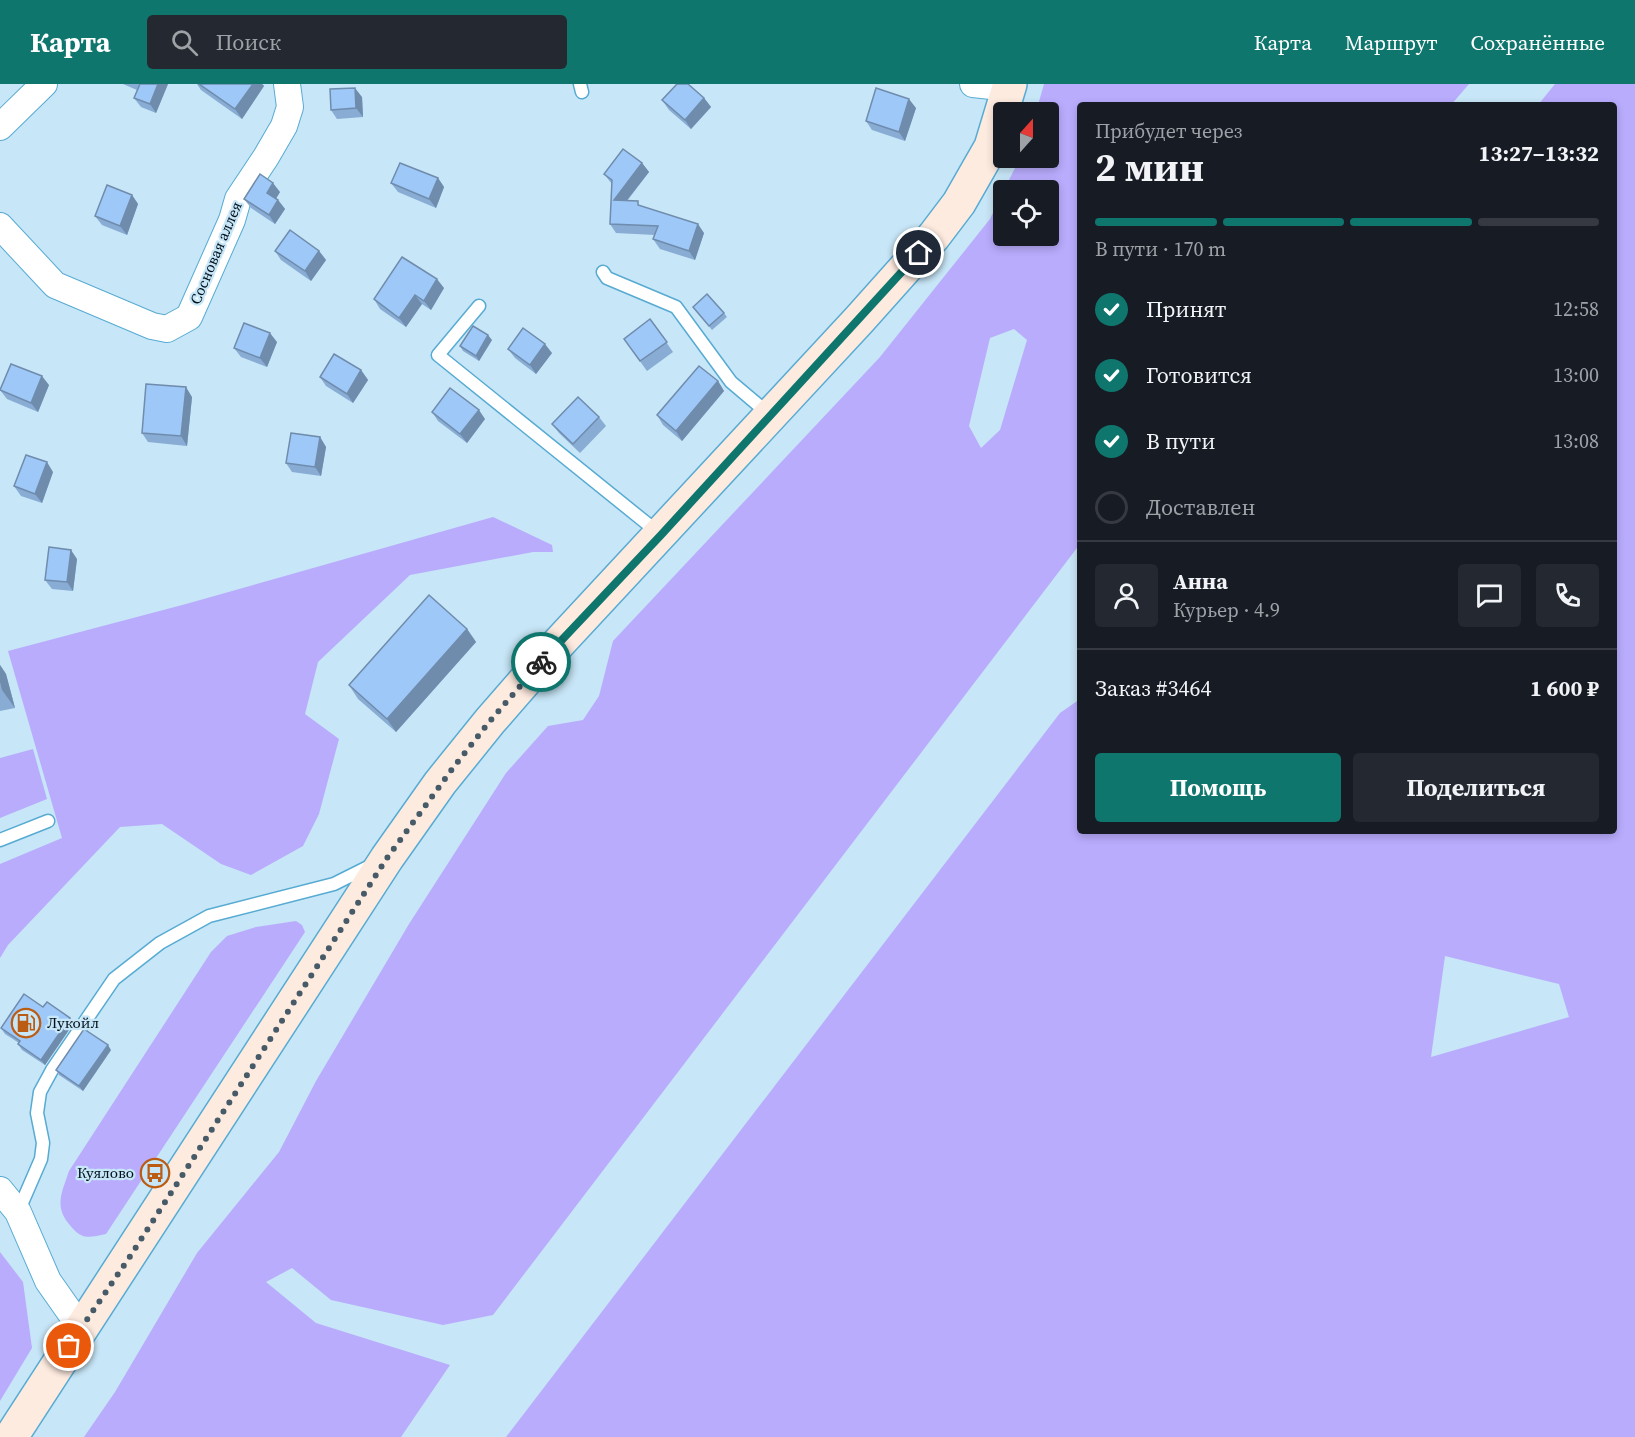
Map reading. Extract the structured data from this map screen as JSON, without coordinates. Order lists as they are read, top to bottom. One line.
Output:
{"streets":{"street":["Сосновая аллея"]},"places":{"fuel station":["Лукойл"],"bus stop":["Куялово"]},"north":"top","page":{"header":"Карта","search":"Поиск","nav":["Карта","Маршрут","Сохранённые"],"heading":["2 мин","Прибудет через","13:27–13:32"],"panel":["Анна","Курьер · 4.9","Заказ #3464","1 600 ₽"],"bar":"В пути · 170 m","list":[["Принят","12:58"],["Готовится","13:00"],["В пути","13:08"],"Доставлен"],"buttons":["Помощь","Поделиться"]}}
